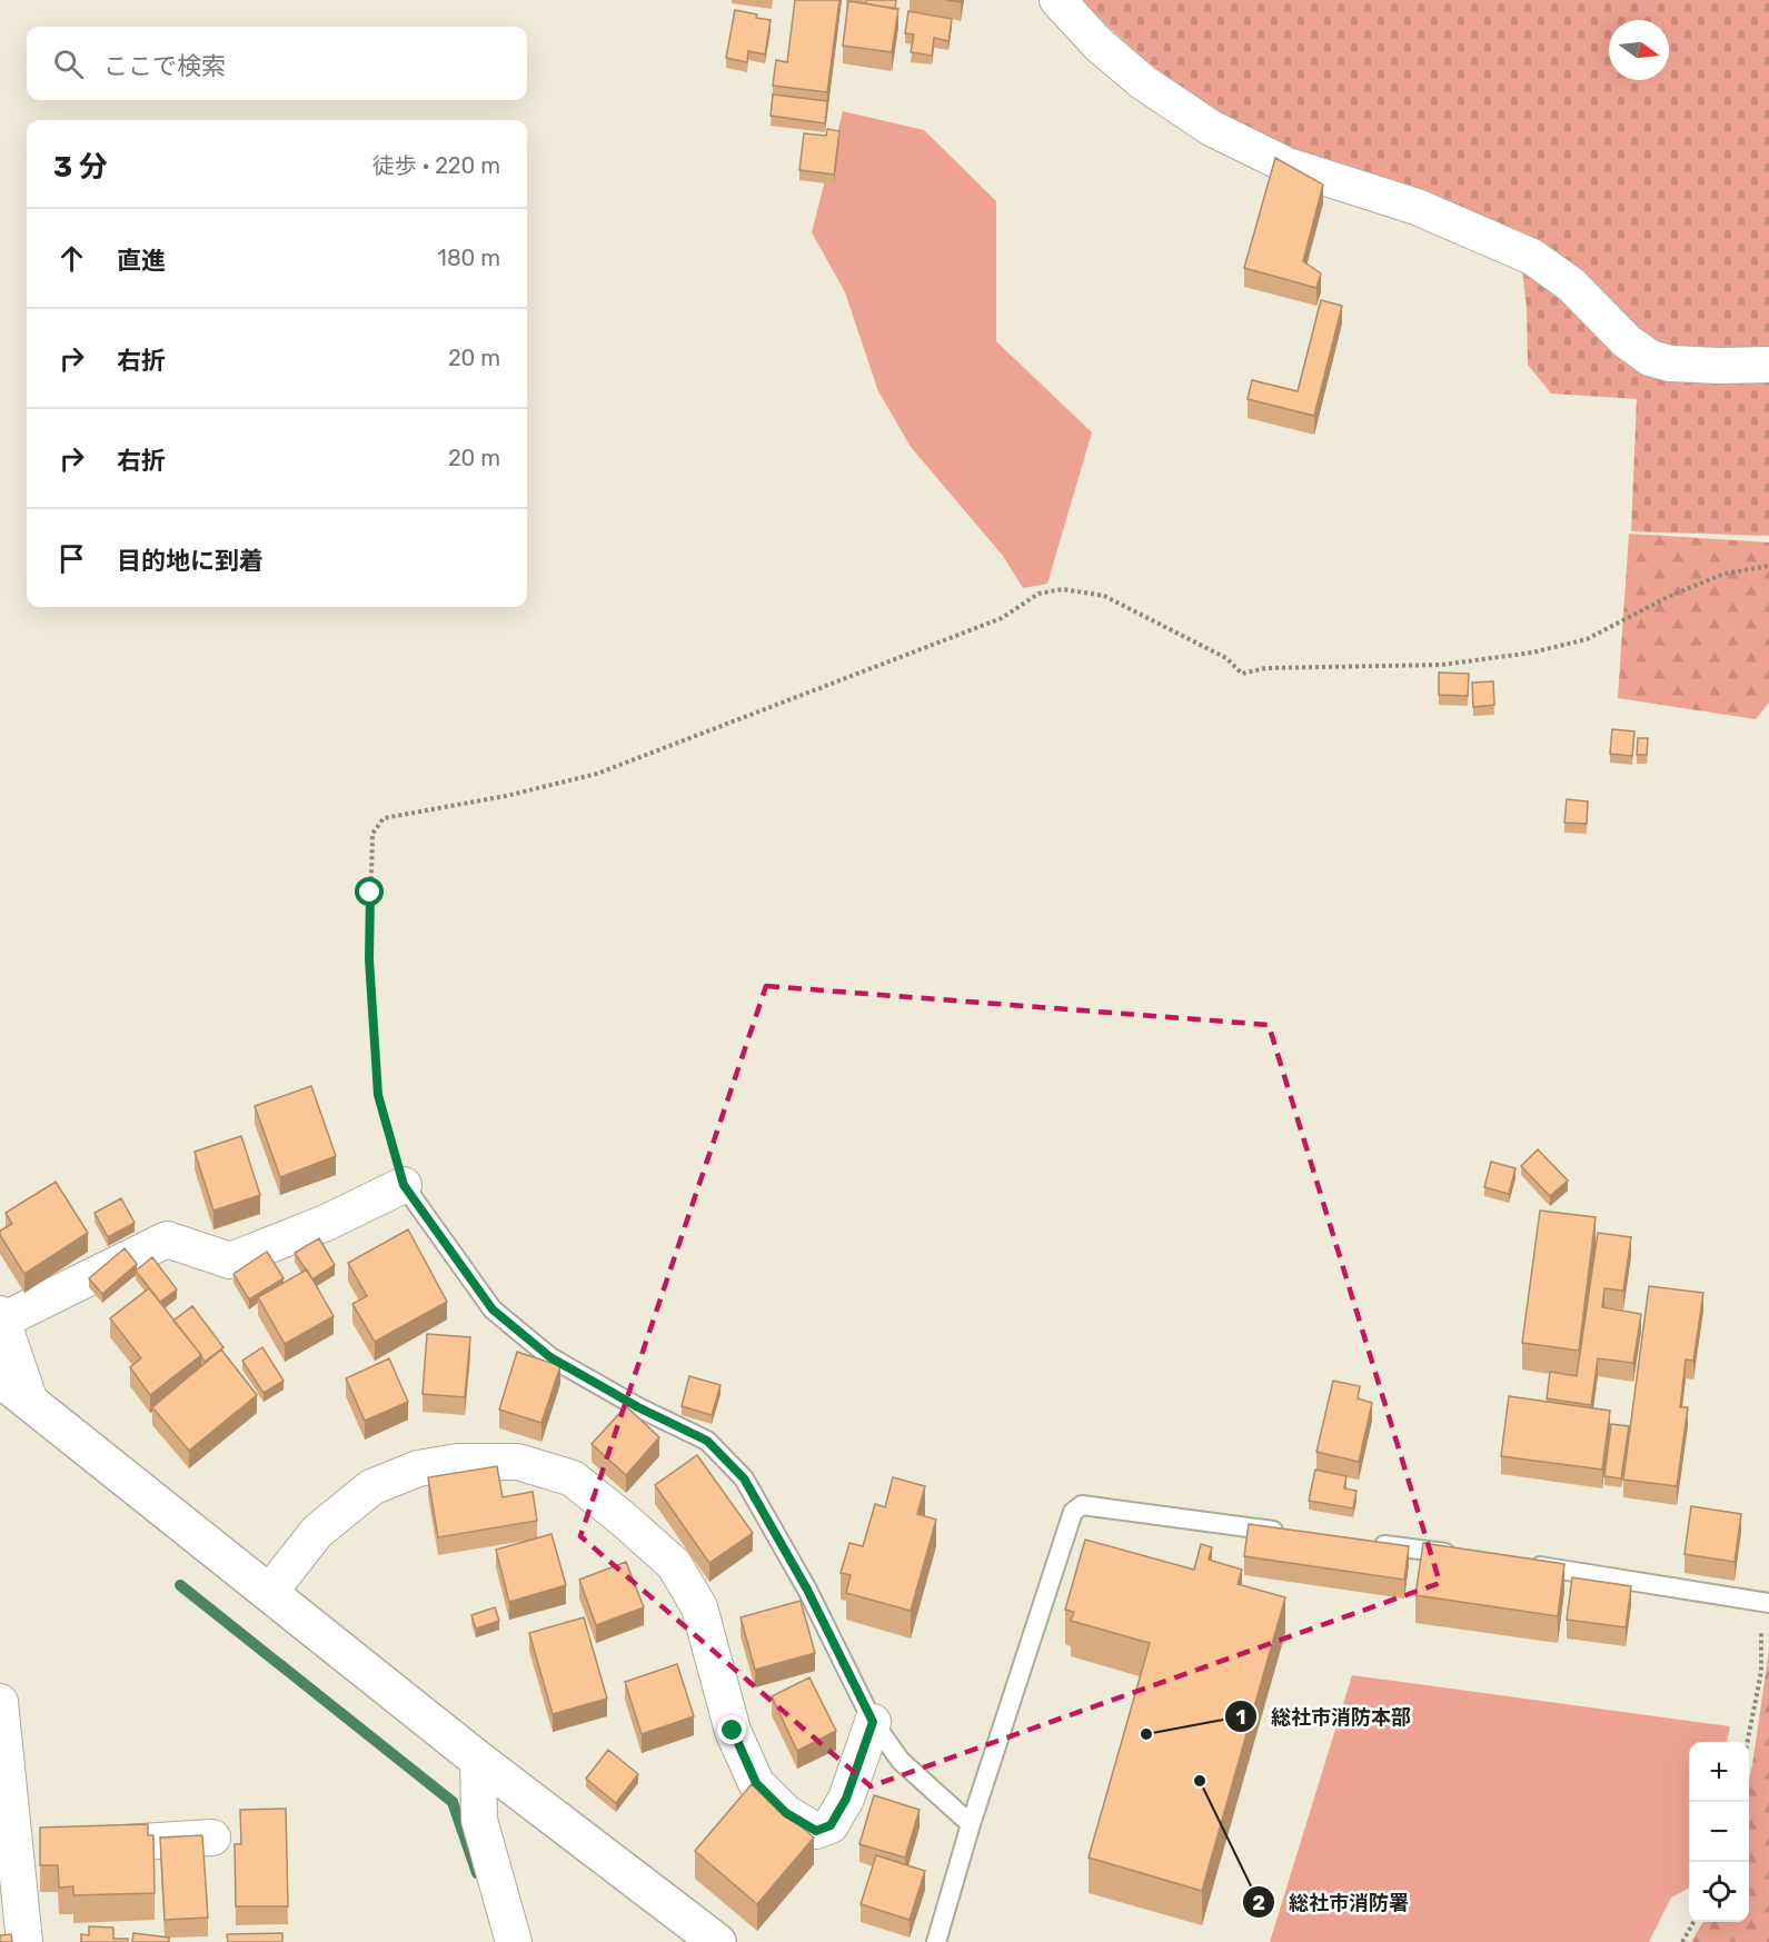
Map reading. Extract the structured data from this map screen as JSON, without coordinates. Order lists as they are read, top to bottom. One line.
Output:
{"places":["総社市消防本部","総社市消防署"],"north":"right","page":{"search":"ここで検索","heading":["3 分","徒歩 · 220 m"],"list":[["直進","180 m"],["右折","20 m"],["右折","20 m"],"目的地に到着"],"map_buttons":["+","−"]}}
